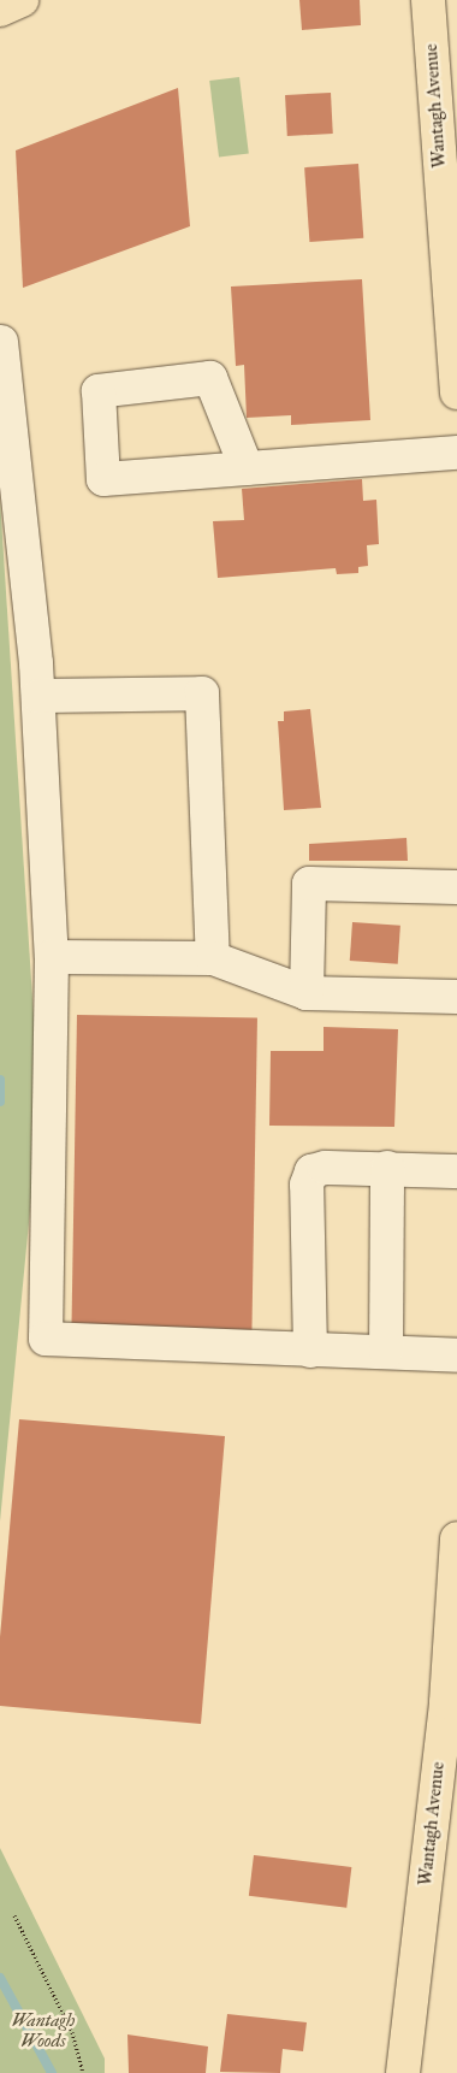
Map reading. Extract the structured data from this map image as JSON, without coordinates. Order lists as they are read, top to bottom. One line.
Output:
{"streets":{"main road":["Wantagh Avenue"]},"parks":["Wantagh Woods"]}
